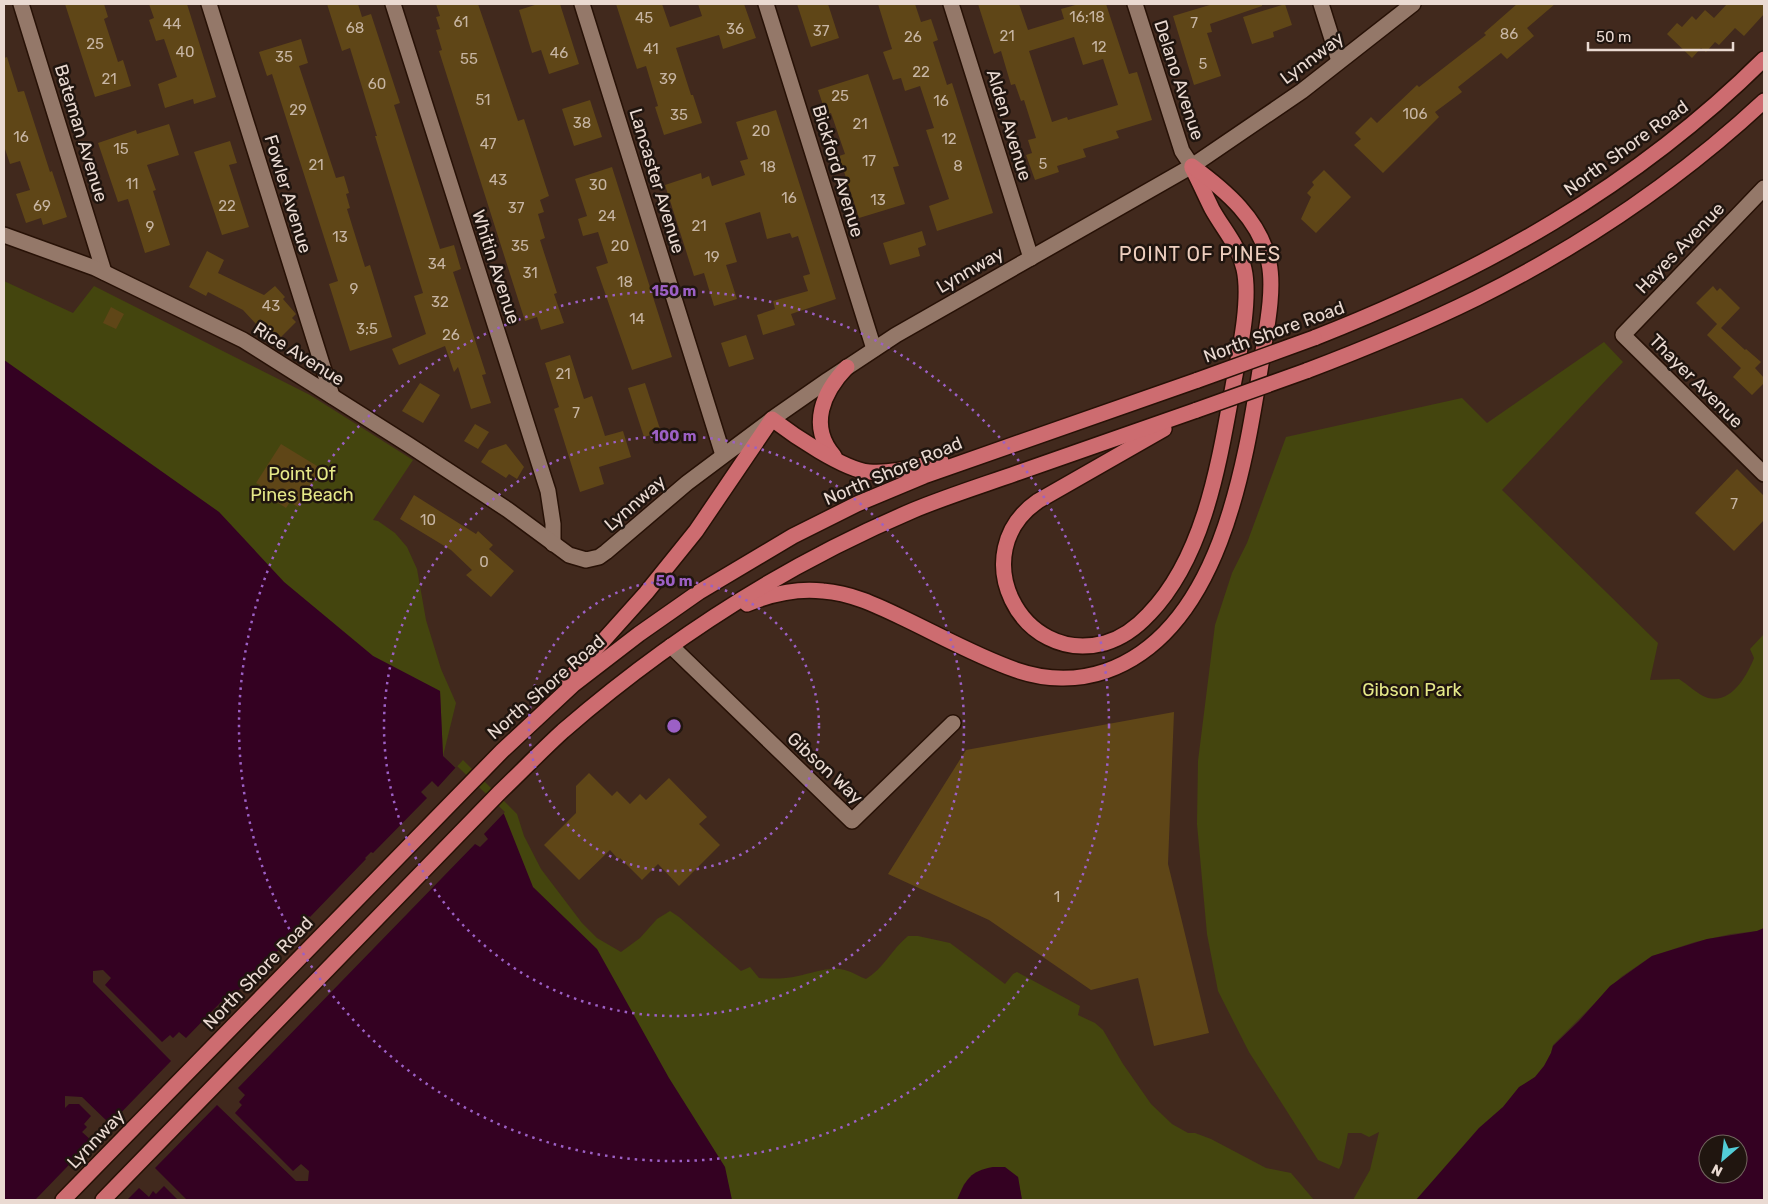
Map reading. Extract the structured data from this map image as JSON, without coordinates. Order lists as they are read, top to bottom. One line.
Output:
{"streets":{"highway":["Lynnway","North Shore Road"],"street":["Delano Avenue","Alden Avenue","Bateman Avenue","Bickford Avenue","Lancaster Avenue","Fowler Avenue","Hayes Avenue","Whitin Avenue","Rice Avenue","Thayer Avenue","Gibson Way"]},"crossings":[["Lynnway","Delano Avenue"],["Lynnway","Alden Avenue"],["Lynnway","North Shore Road"],["Lynnway","Bickford Avenue"],["Lynnway","Lancaster Avenue"],["Lynnway","Whitin Avenue"],["Lynnway","Rice Avenue"],["Bateman Avenue","Rice Avenue"],["Fowler Avenue","Rice Avenue"],["Hayes Avenue","Thayer Avenue"],["Whitin Avenue","Rice Avenue"]],"districts":["POINT OF PINES"],"parks":["Point Of Pines Beach","Gibson Park"],"house_numbers":["16;18","45","61","7","44","68","36","37","86","21","26","25","12","41","40","46","35","55","5","22","21","39","60","25","51","16","29","106","35","38","21","20","16","12","47","15","17","5","21","8","18","43","11","30","16","13","69","22","37","24","21","9","13","35","20","19","34","31","18","9","32","43","14","3;5","26","21","7","7","10","0","1"],"scale_bar":"50 m","north":"bottom left","rings":["150 m","100 m","50 m"]}
